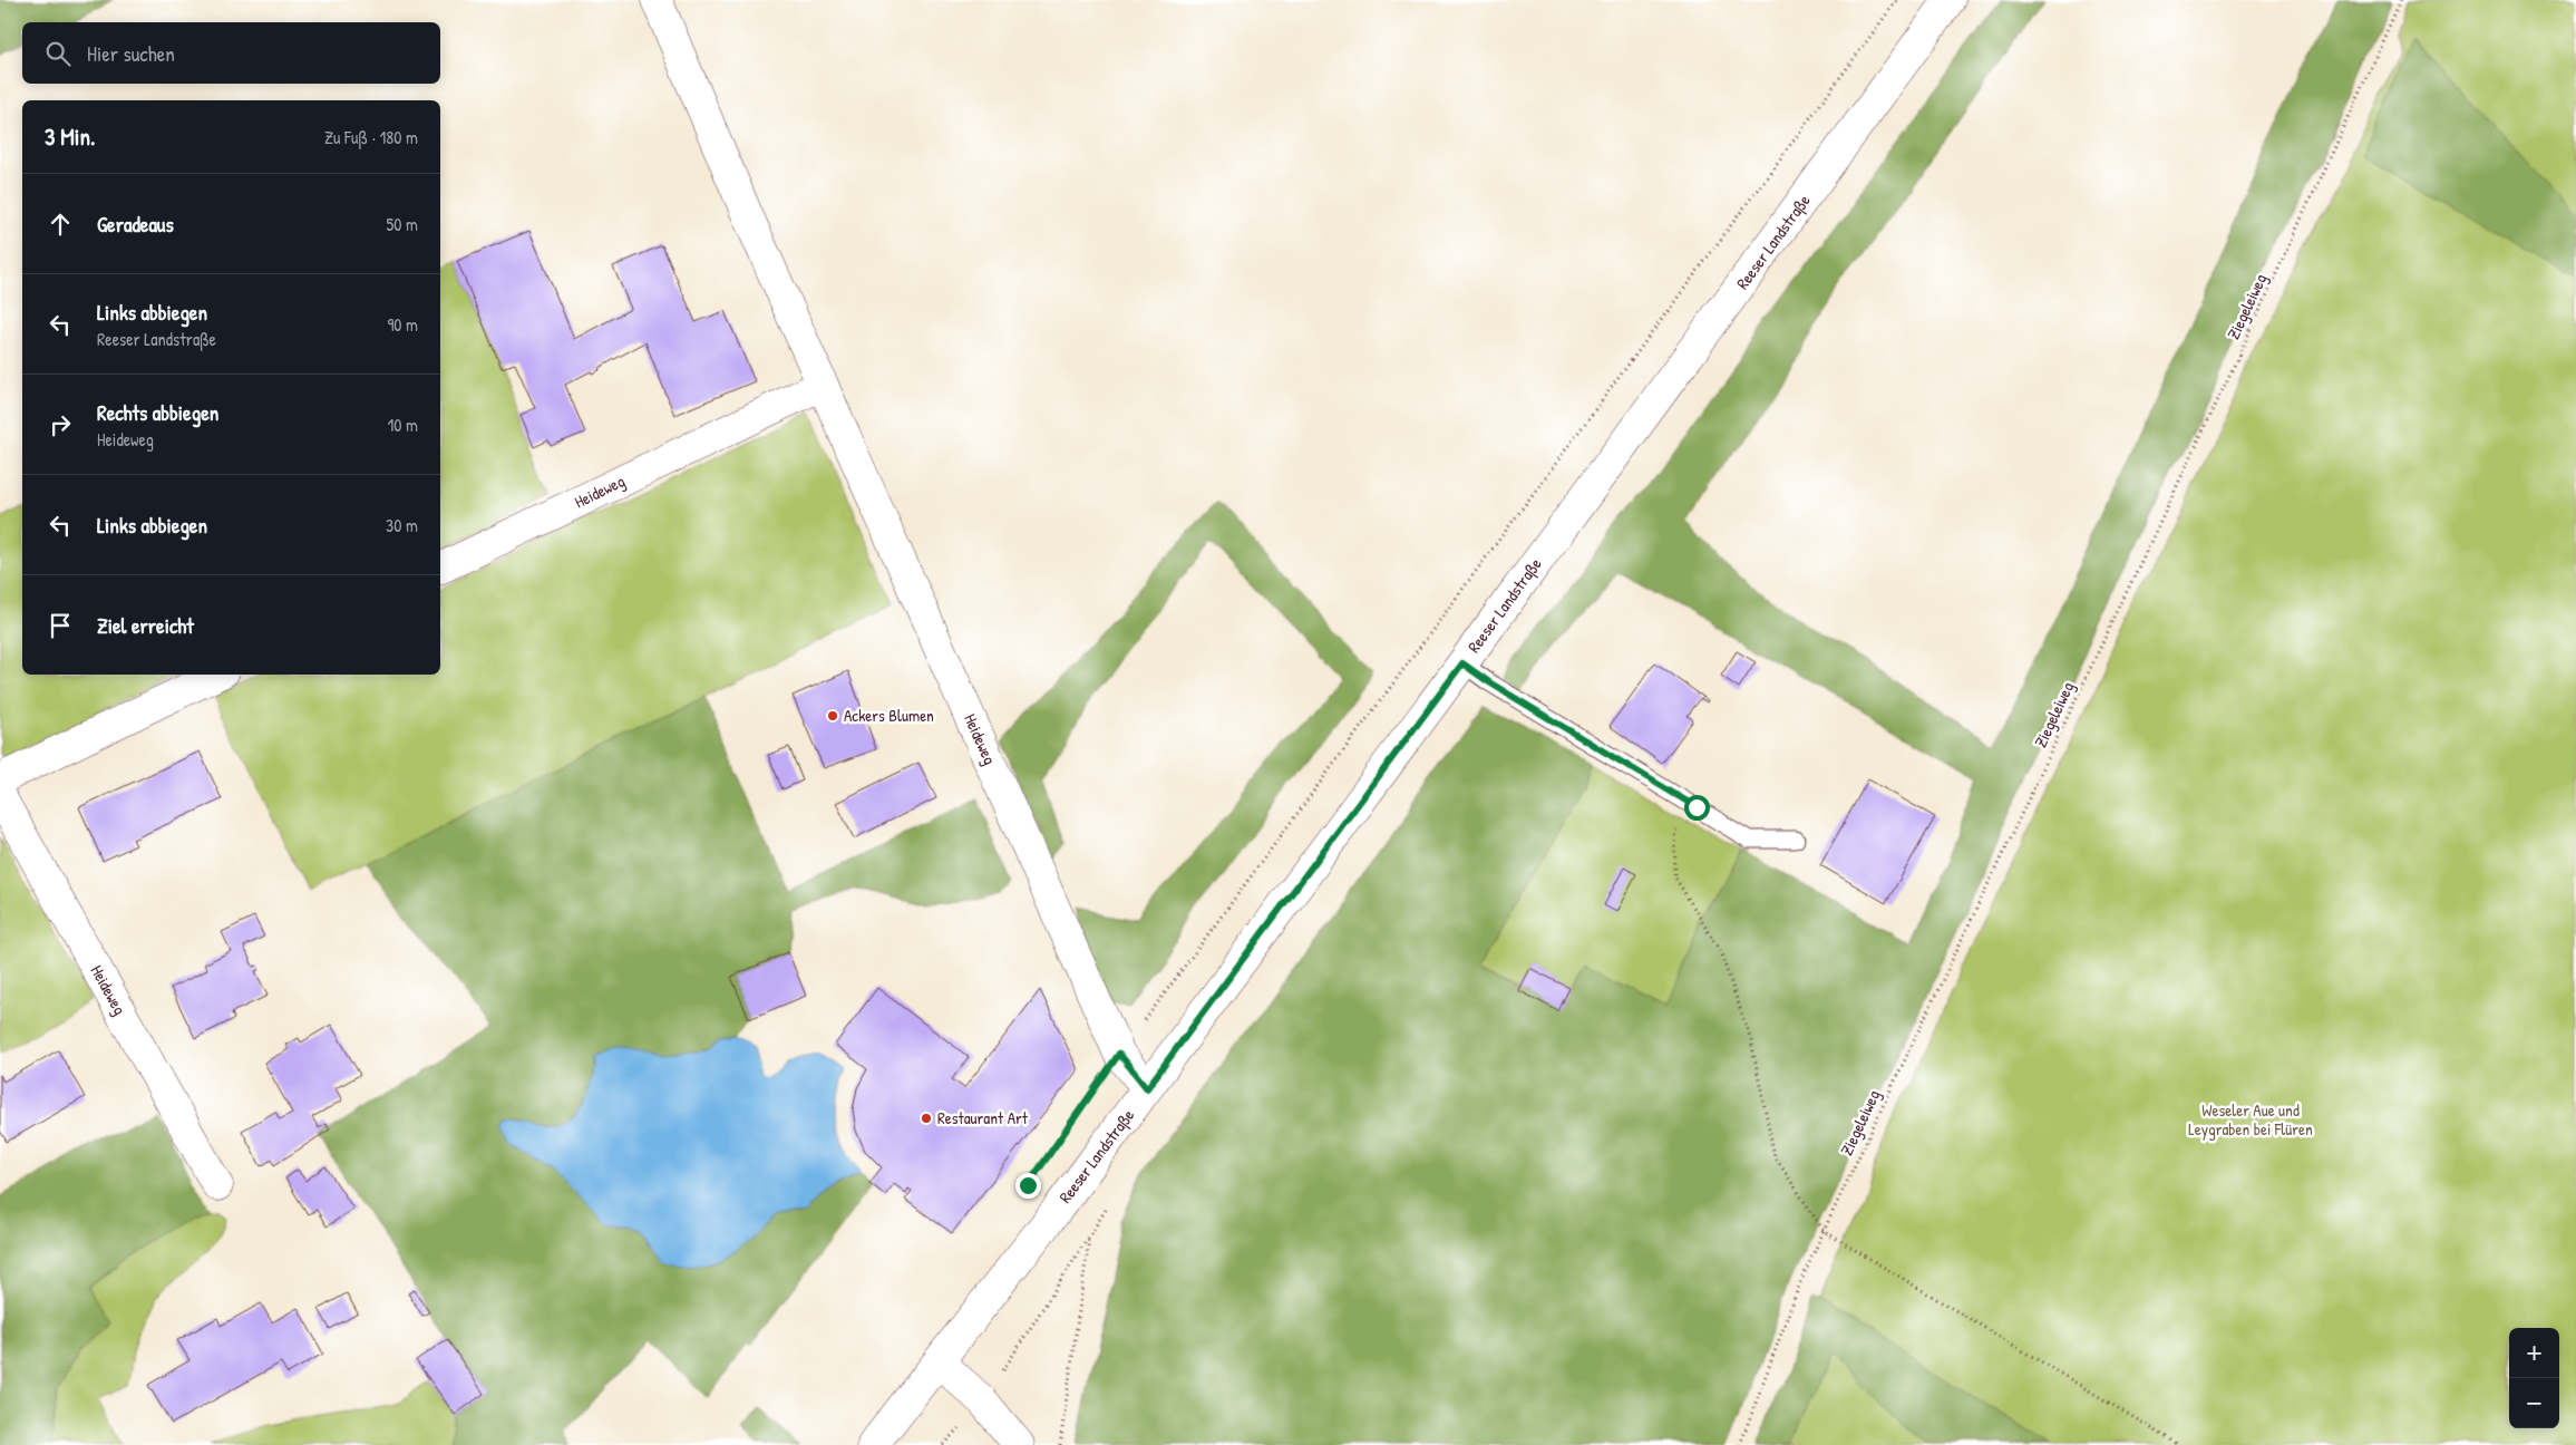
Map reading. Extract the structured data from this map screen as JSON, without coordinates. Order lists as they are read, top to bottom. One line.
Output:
{"streets":{"street":["Reeser Landstraße","Heideweg"],"path":["Ziegeleiweg"]},"crossings":[["Reeser Landstraße","Heideweg"]],"parks":["Weseler Aue und Leygraben bei Flüren"],"places":["Ackers Blumen","Restaurant Art"],"page":{"search":"Hier suchen","heading":["3 Min.","Zu Fuß · 180 m"],"list":[["Geradeaus","50 m"],["Links abbiegen","Reeser Landstraße","90 m"],["Rechts abbiegen","Heideweg","10 m"],["Links abbiegen","30 m"],"Ziel erreicht"],"map_buttons":["+","−"]}}
